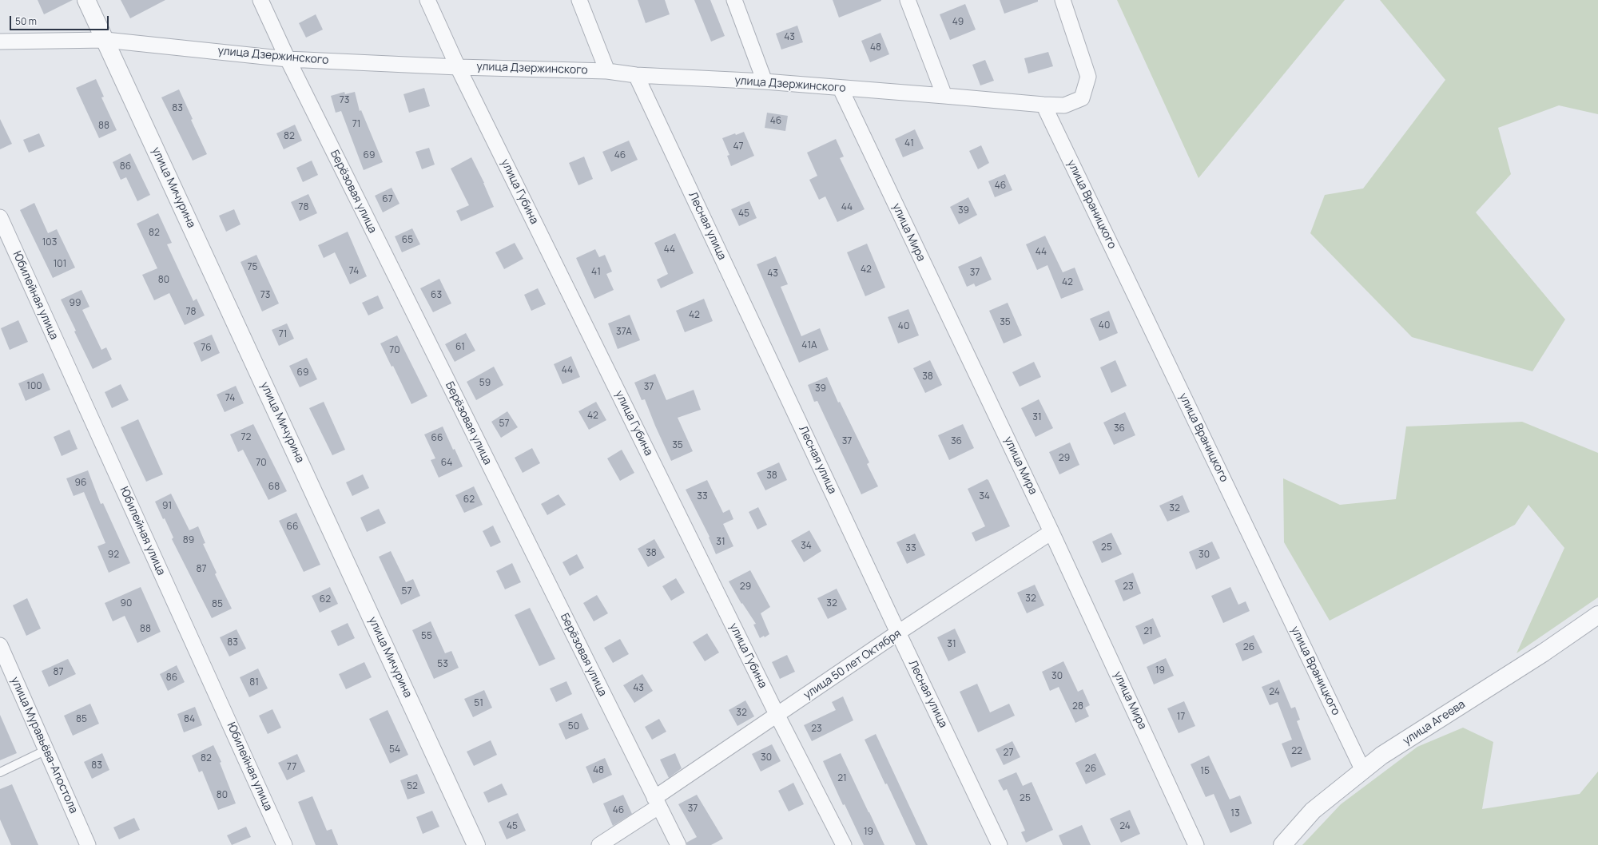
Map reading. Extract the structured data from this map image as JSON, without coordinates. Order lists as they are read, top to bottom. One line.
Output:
{"streets":{"street":["улица Дзержинского","улица Мичурина","Берёзовая улица","улица Губина","улица Враницкого","Лесная улица","улица Мира","Юбилейная улица","улица 50 лет Октября","улица Агеева","улица Муравьёва-Апостола"]},"crossings":[["улица Дзержинского","улица Мичурина"],["улица Дзержинского","Берёзовая улица"],["улица Дзержинского","улица Губина"],["улица Дзержинского","улица Враницкого"],["улица Дзержинского","Лесная улица"],["улица Дзержинского","улица Мира"],["Берёзовая улица","улица 50 лет Октября"],["улица Губина","улица 50 лет Октября"],["улица Враницкого","улица Агеева"],["Лесная улица","улица 50 лет Октября"],["улица Мира","улица 50 лет Октября"]],"house_numbers":["49","43","48","73","83","46","71","88","82","41","47","69","46","86","46","67","78","44","39","45","82","65","103","44","44","101","75","42","74","41","37","43","80","42","73","63","99","78","42","35","40","40","37А","71","41А","61","76","70","44","69","38","59","100","37","39","74","42","31","57","36","72","66","37","36","35","29","70","64","38","96","68","33","34","62","91","32","66","89","31","34","25","33","38","92","30","87","29","23","57","32","62","90","32","85","88","21","55","83","31","26","53","19","87","30","86","81","43","24","51","28","32","17","85","84","50","23","54","22","27","30","82","83","77","26","48","15","21","52","80","25","37","46","13","45","24","19"],"scale_bar":"50 m"}
